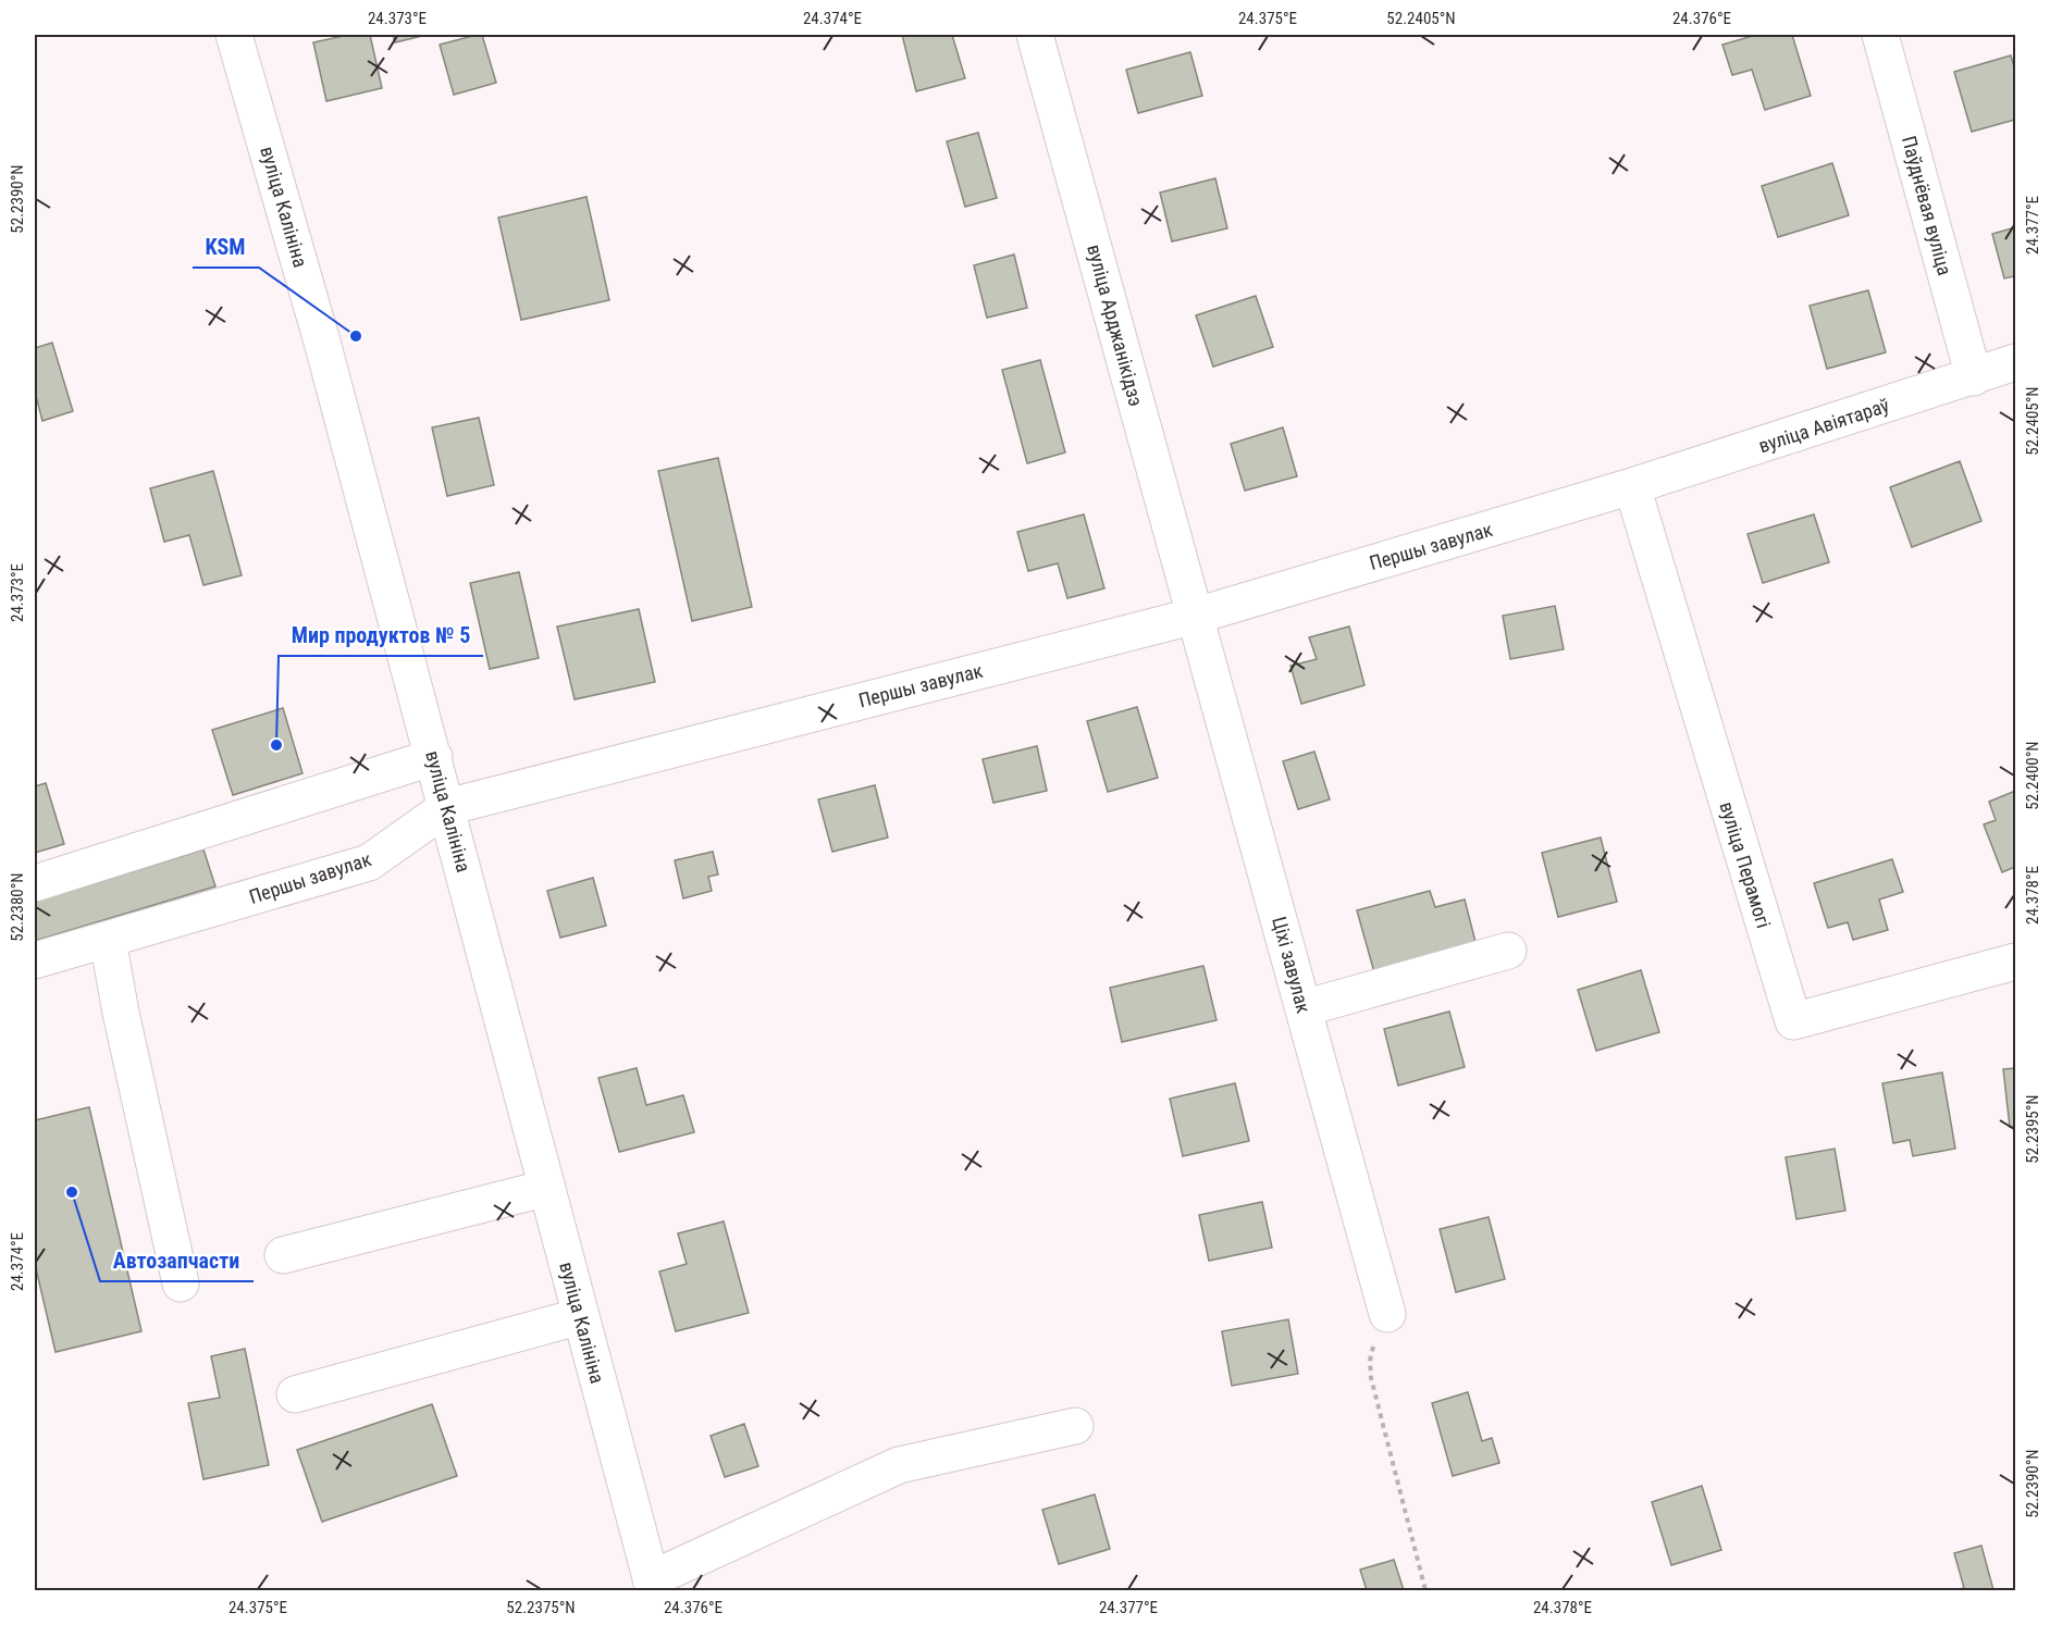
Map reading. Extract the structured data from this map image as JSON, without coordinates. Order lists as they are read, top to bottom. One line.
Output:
{"streets":{"street":["Паўднёвая вуліца","вуліца Калініна","вуліца Арджанікідзэ","вуліца Авіятараў","Першы завулак","вуліца Перамогі","Ціхі завулак"]},"crossings":[["Паўднёвая вуліца","вуліца Авіятараў"],["вуліца Калініна","Першы завулак"],["вуліца Арджанікідзэ","Першы завулак"],["вуліца Арджанікідзэ","Ціхі завулак"],["вуліца Авіятараў","Першы завулак"],["вуліца Авіятараў","вуліца Перамогі"],["Першы завулак","вуліца Перамогі"],["Першы завулак","Ціхі завулак"]],"places":["KSM","Мир продуктов № 5","Автозапчасти"],"coordinates":["24.373°E","24.374°E","24.375°E","52.2405°N","24.376°E","52.2390°N","24.377°E","52.2400°N","24.378°E","52.2380°N","52.2395°N","52.2375°N"]}
